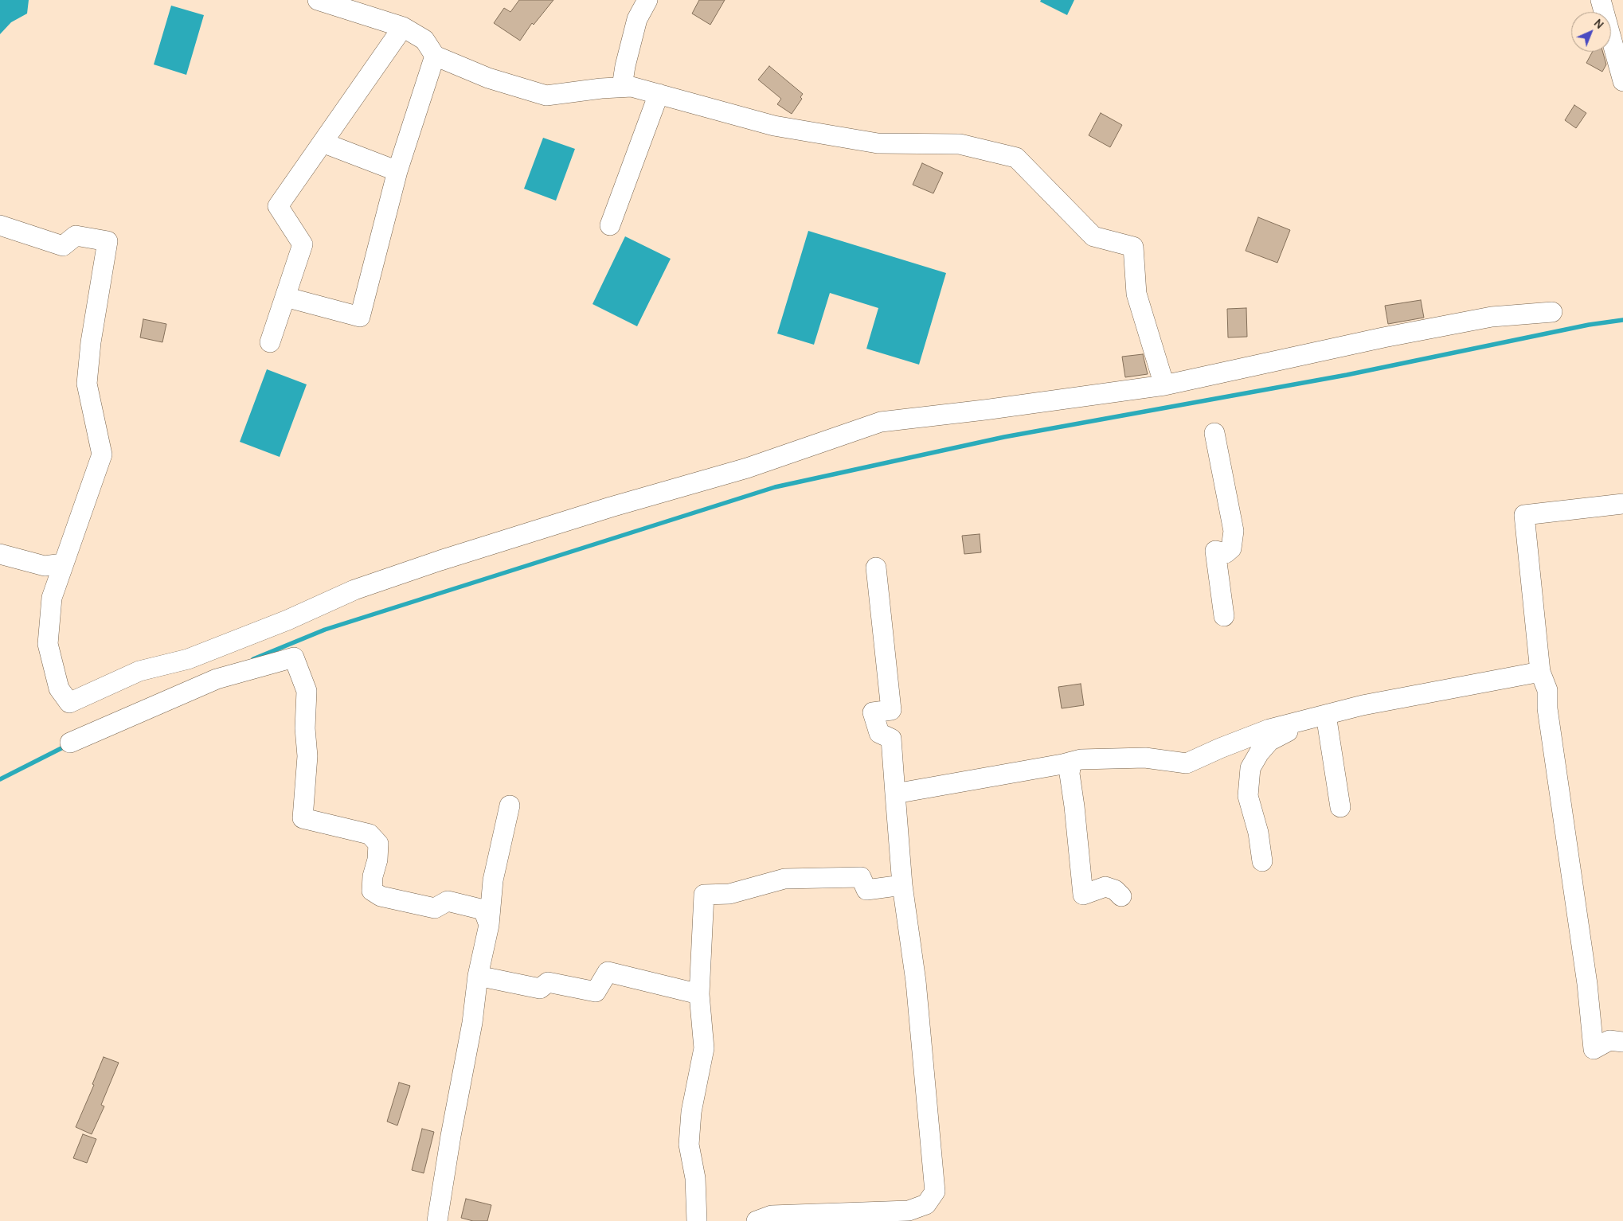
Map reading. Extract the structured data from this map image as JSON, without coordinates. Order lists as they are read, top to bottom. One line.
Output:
{"north":"top right"}
